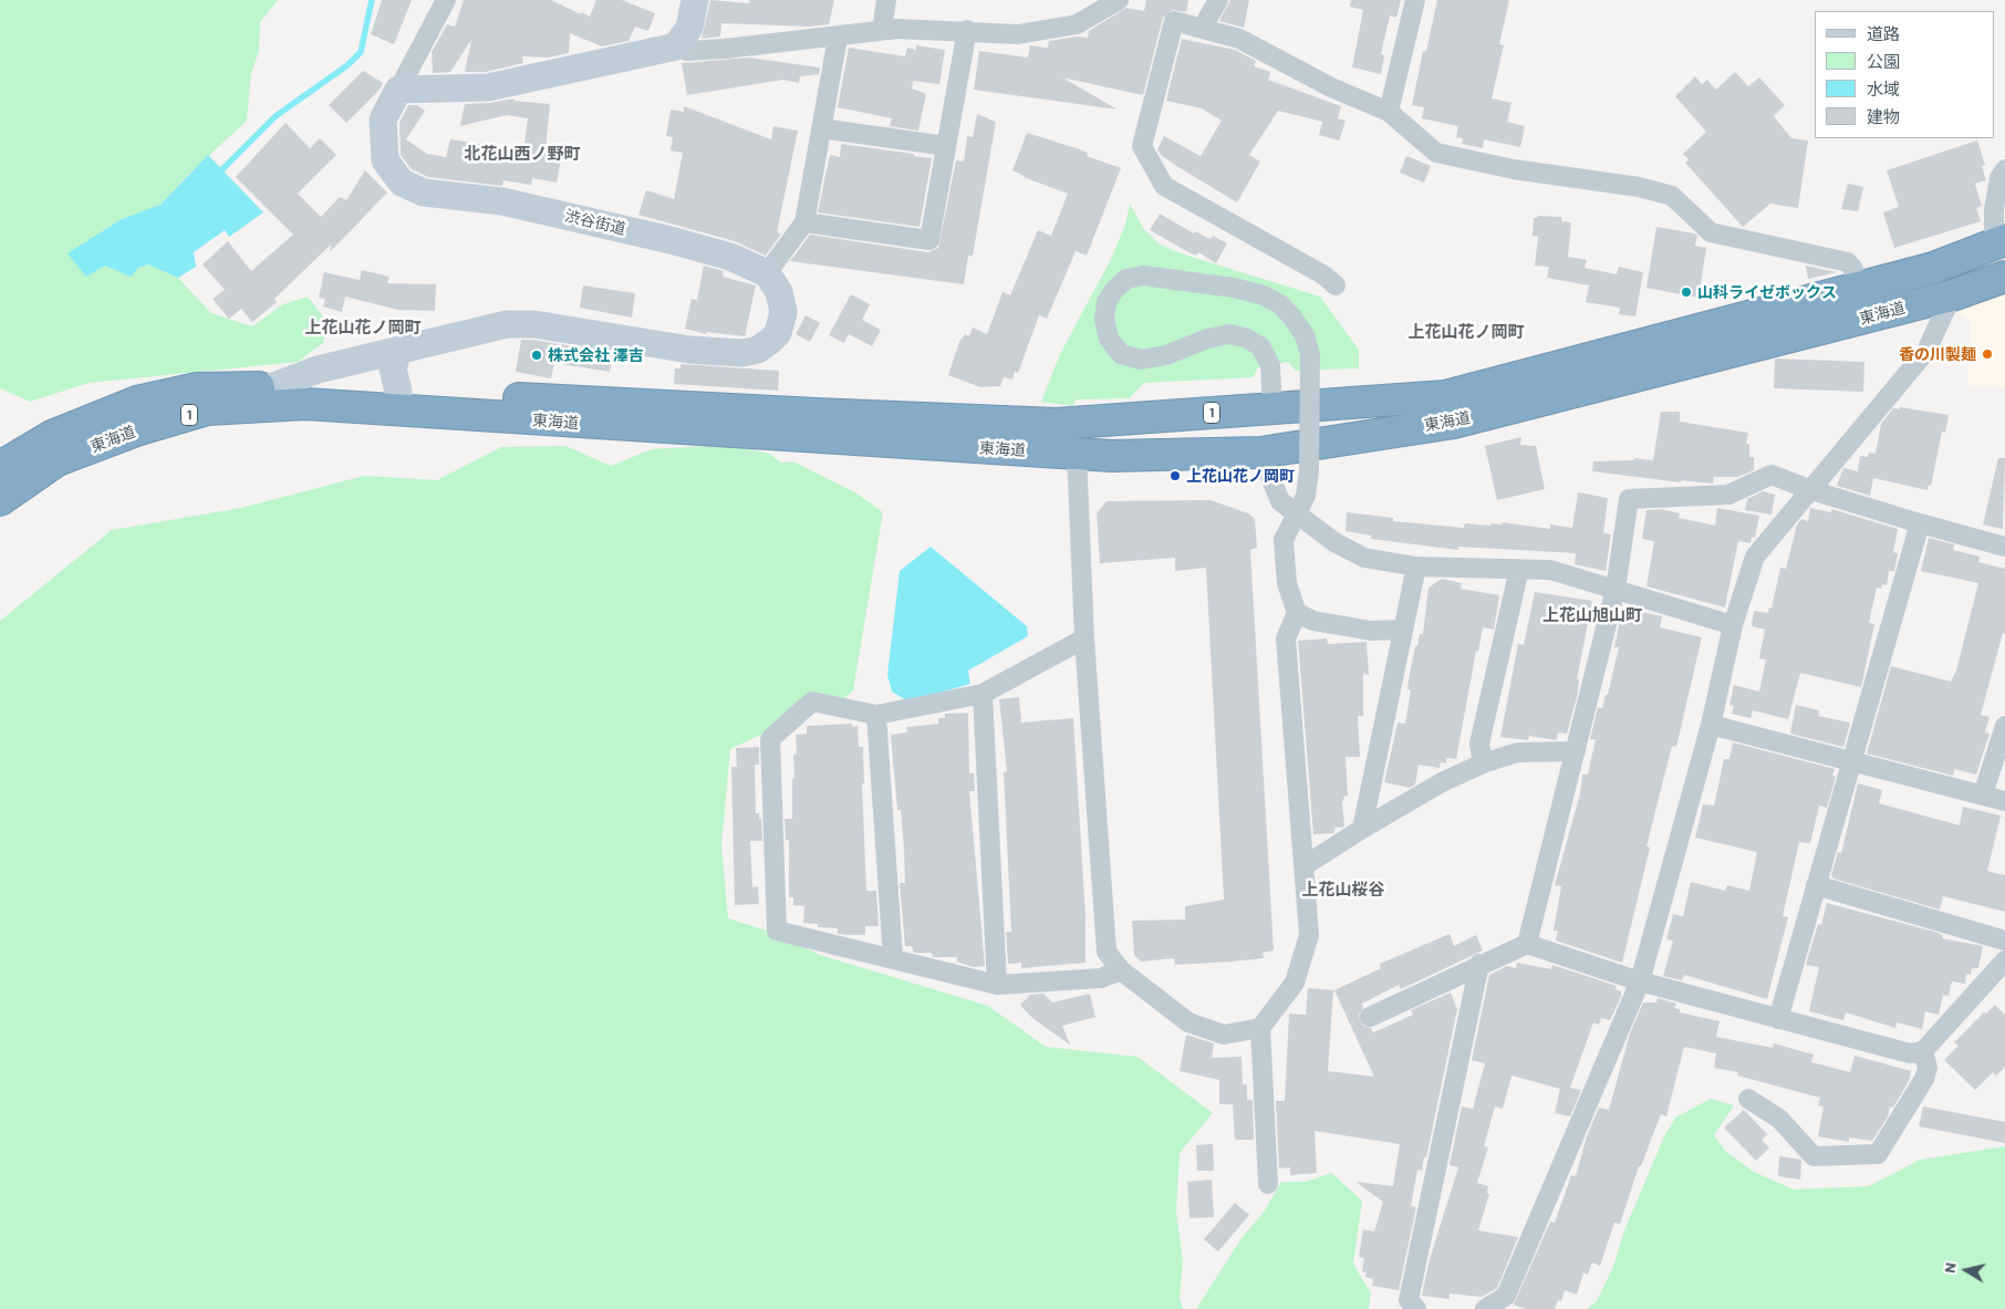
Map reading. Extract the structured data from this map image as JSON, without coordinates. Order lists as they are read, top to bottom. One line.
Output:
{"streets":{"highway":["東海道","1"],"main road":["渋谷街道"]},"districts":["北花山西ノ野町","上花山花ノ岡町","上花山花ノ岡町","上花山旭山町","上花山桜谷"],"places":["山科ライゼボックス","香の川製麺","株式会社 澤吉","上花山花ノ岡町"],"legend":["道路","公園","水域","建物"],"north":"left"}
